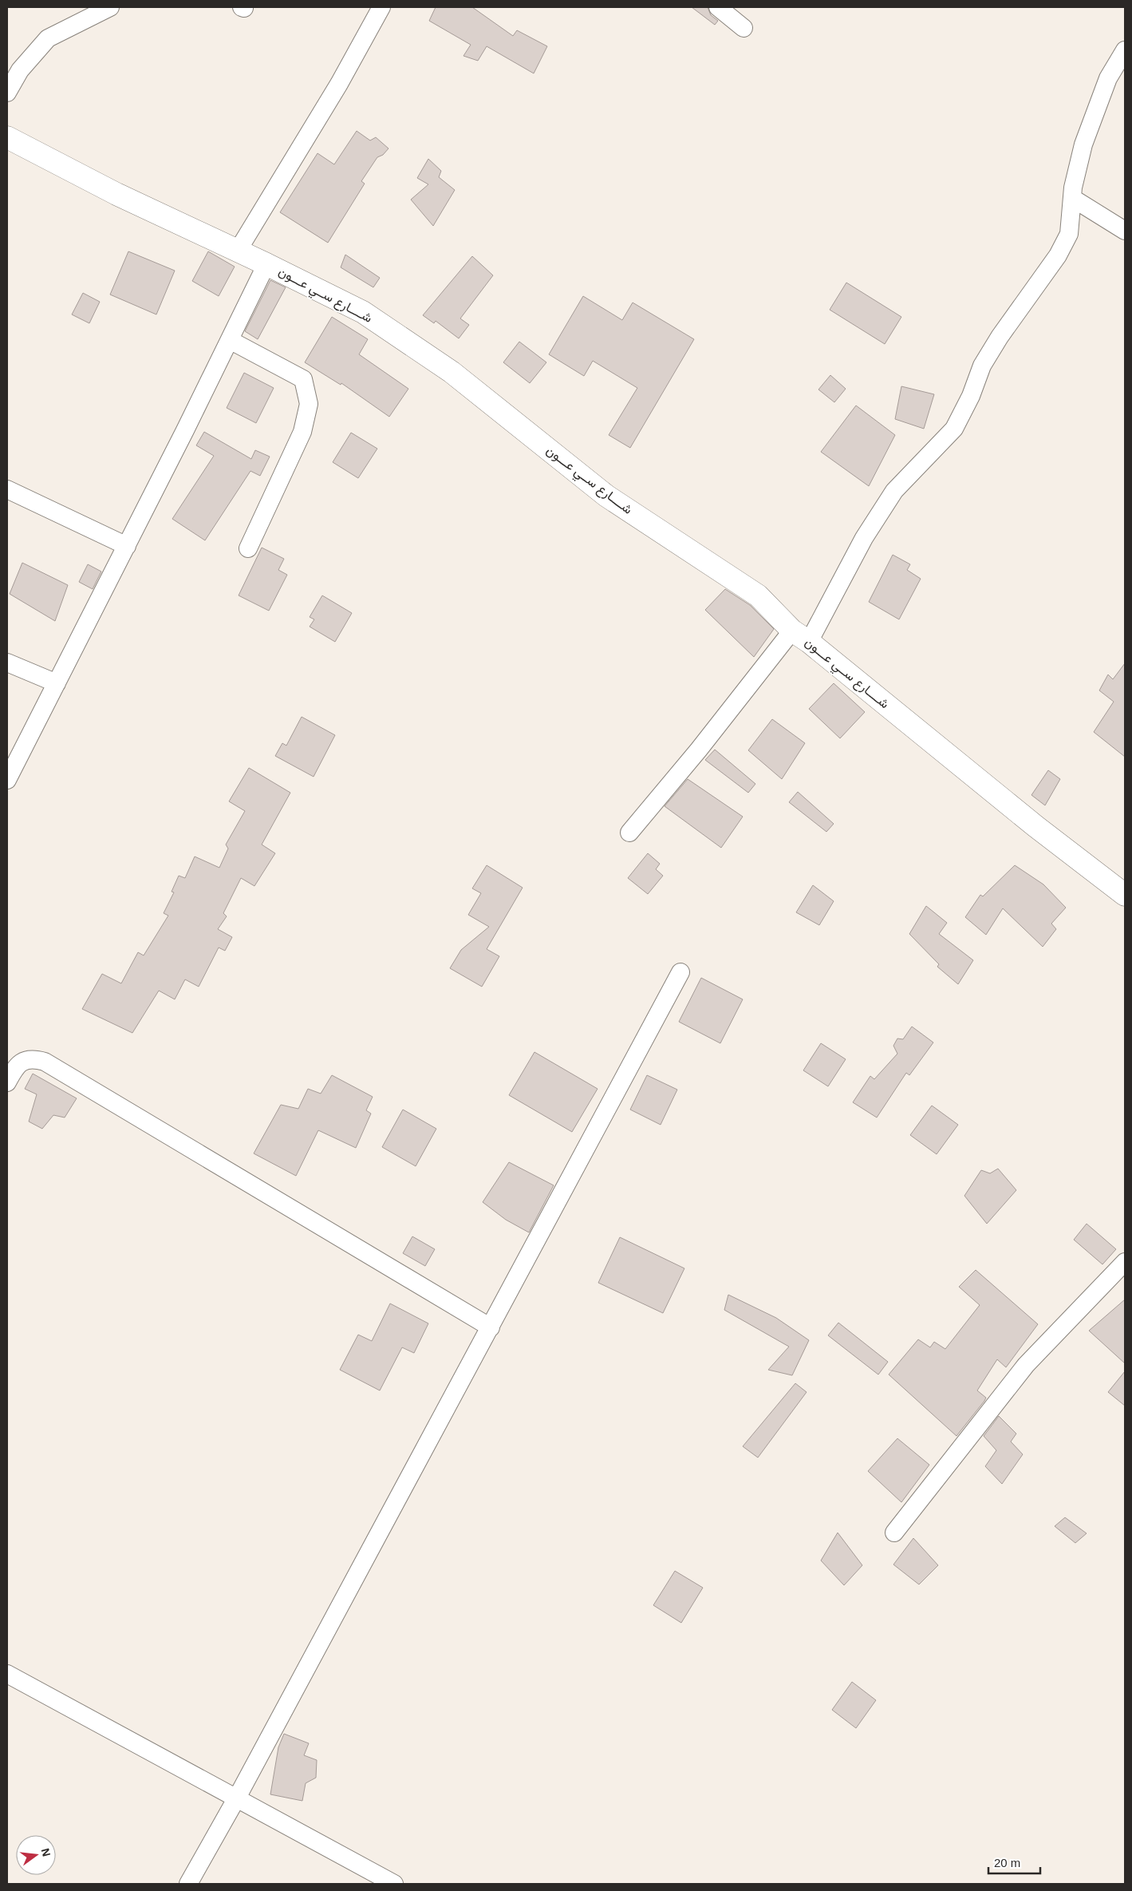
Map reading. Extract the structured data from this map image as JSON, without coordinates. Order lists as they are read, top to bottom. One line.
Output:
{"streets":{"street":["شــــارع ســي عـــون"]},"scale_bar":"20 m","north":"right"}
